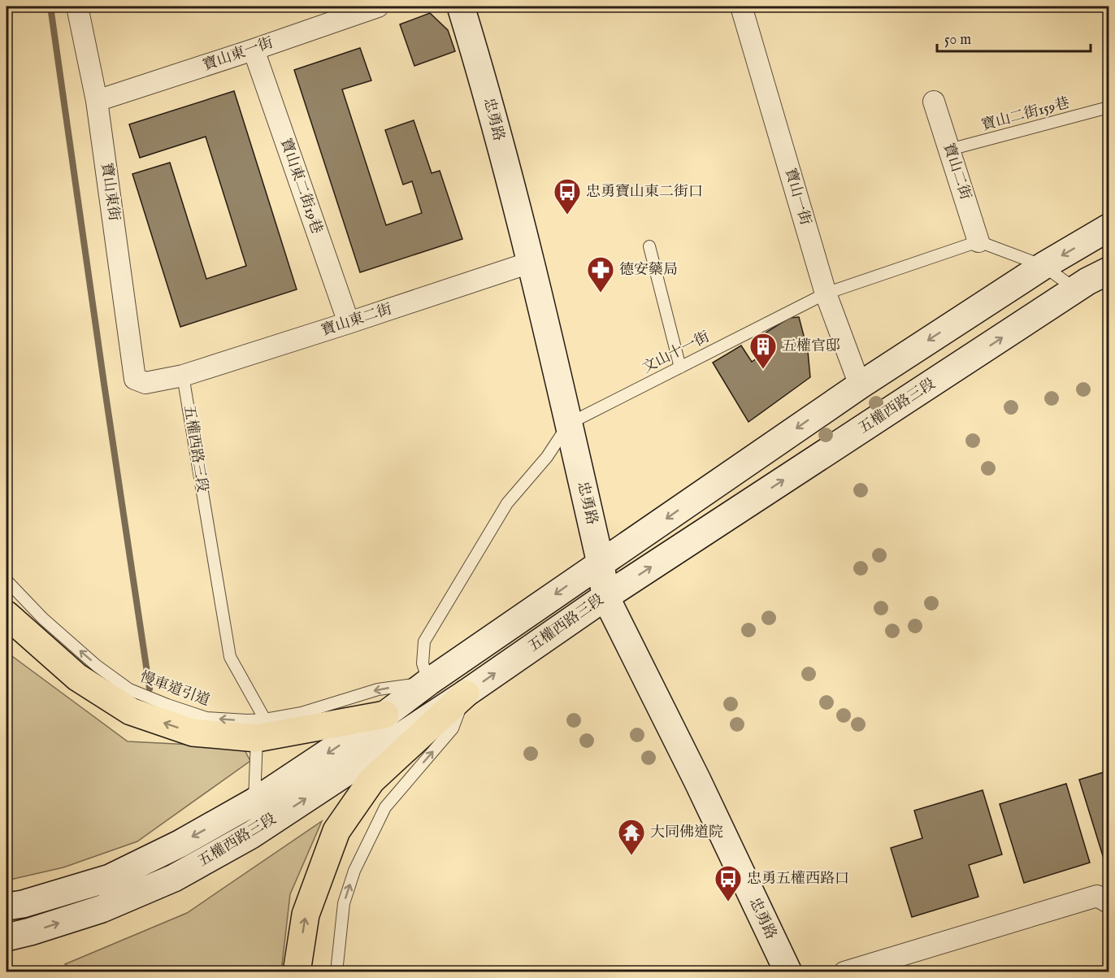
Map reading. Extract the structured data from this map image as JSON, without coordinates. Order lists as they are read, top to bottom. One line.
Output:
{"streets":{"main road":["忠勇路","五權西路三段"],"street":["寶山東一街","寶山二街","寶山東二街19巷","寶山東街","寶山一街","寶山東二街"],"lane":["寶山二街159巷","文山十一街","慢車道引道"]},"crossings":[["寶山東一街","寶山東二街19巷"],["寶山東一街","寶山東街"],["寶山二街159巷","寶山二街"],["忠勇路","寶山東二街"],["忠勇路","文山十一街"],["忠勇路","五權西路三段"],["寶山二街","文山十一街"],["寶山東二街19巷","寶山東二街"],["寶山東街","寶山東二街"],["寶山一街","文山十一街"],["寶山一街","五權西路三段"],["寶山東二街","五權西路三段"],["文山十一街","五權西路三段"],["文山十一街","慢車道引道"],["五權西路三段","慢車道引道"]],"one_way":["慢車道引道"],"places":{"bus stop":["忠勇寶山東二街口","忠勇五權西路口"],"pharmacy":["德安藥局"],"building":["五權官邸"],"temple":["大同佛道院"]},"scale_bar":"50 m"}
